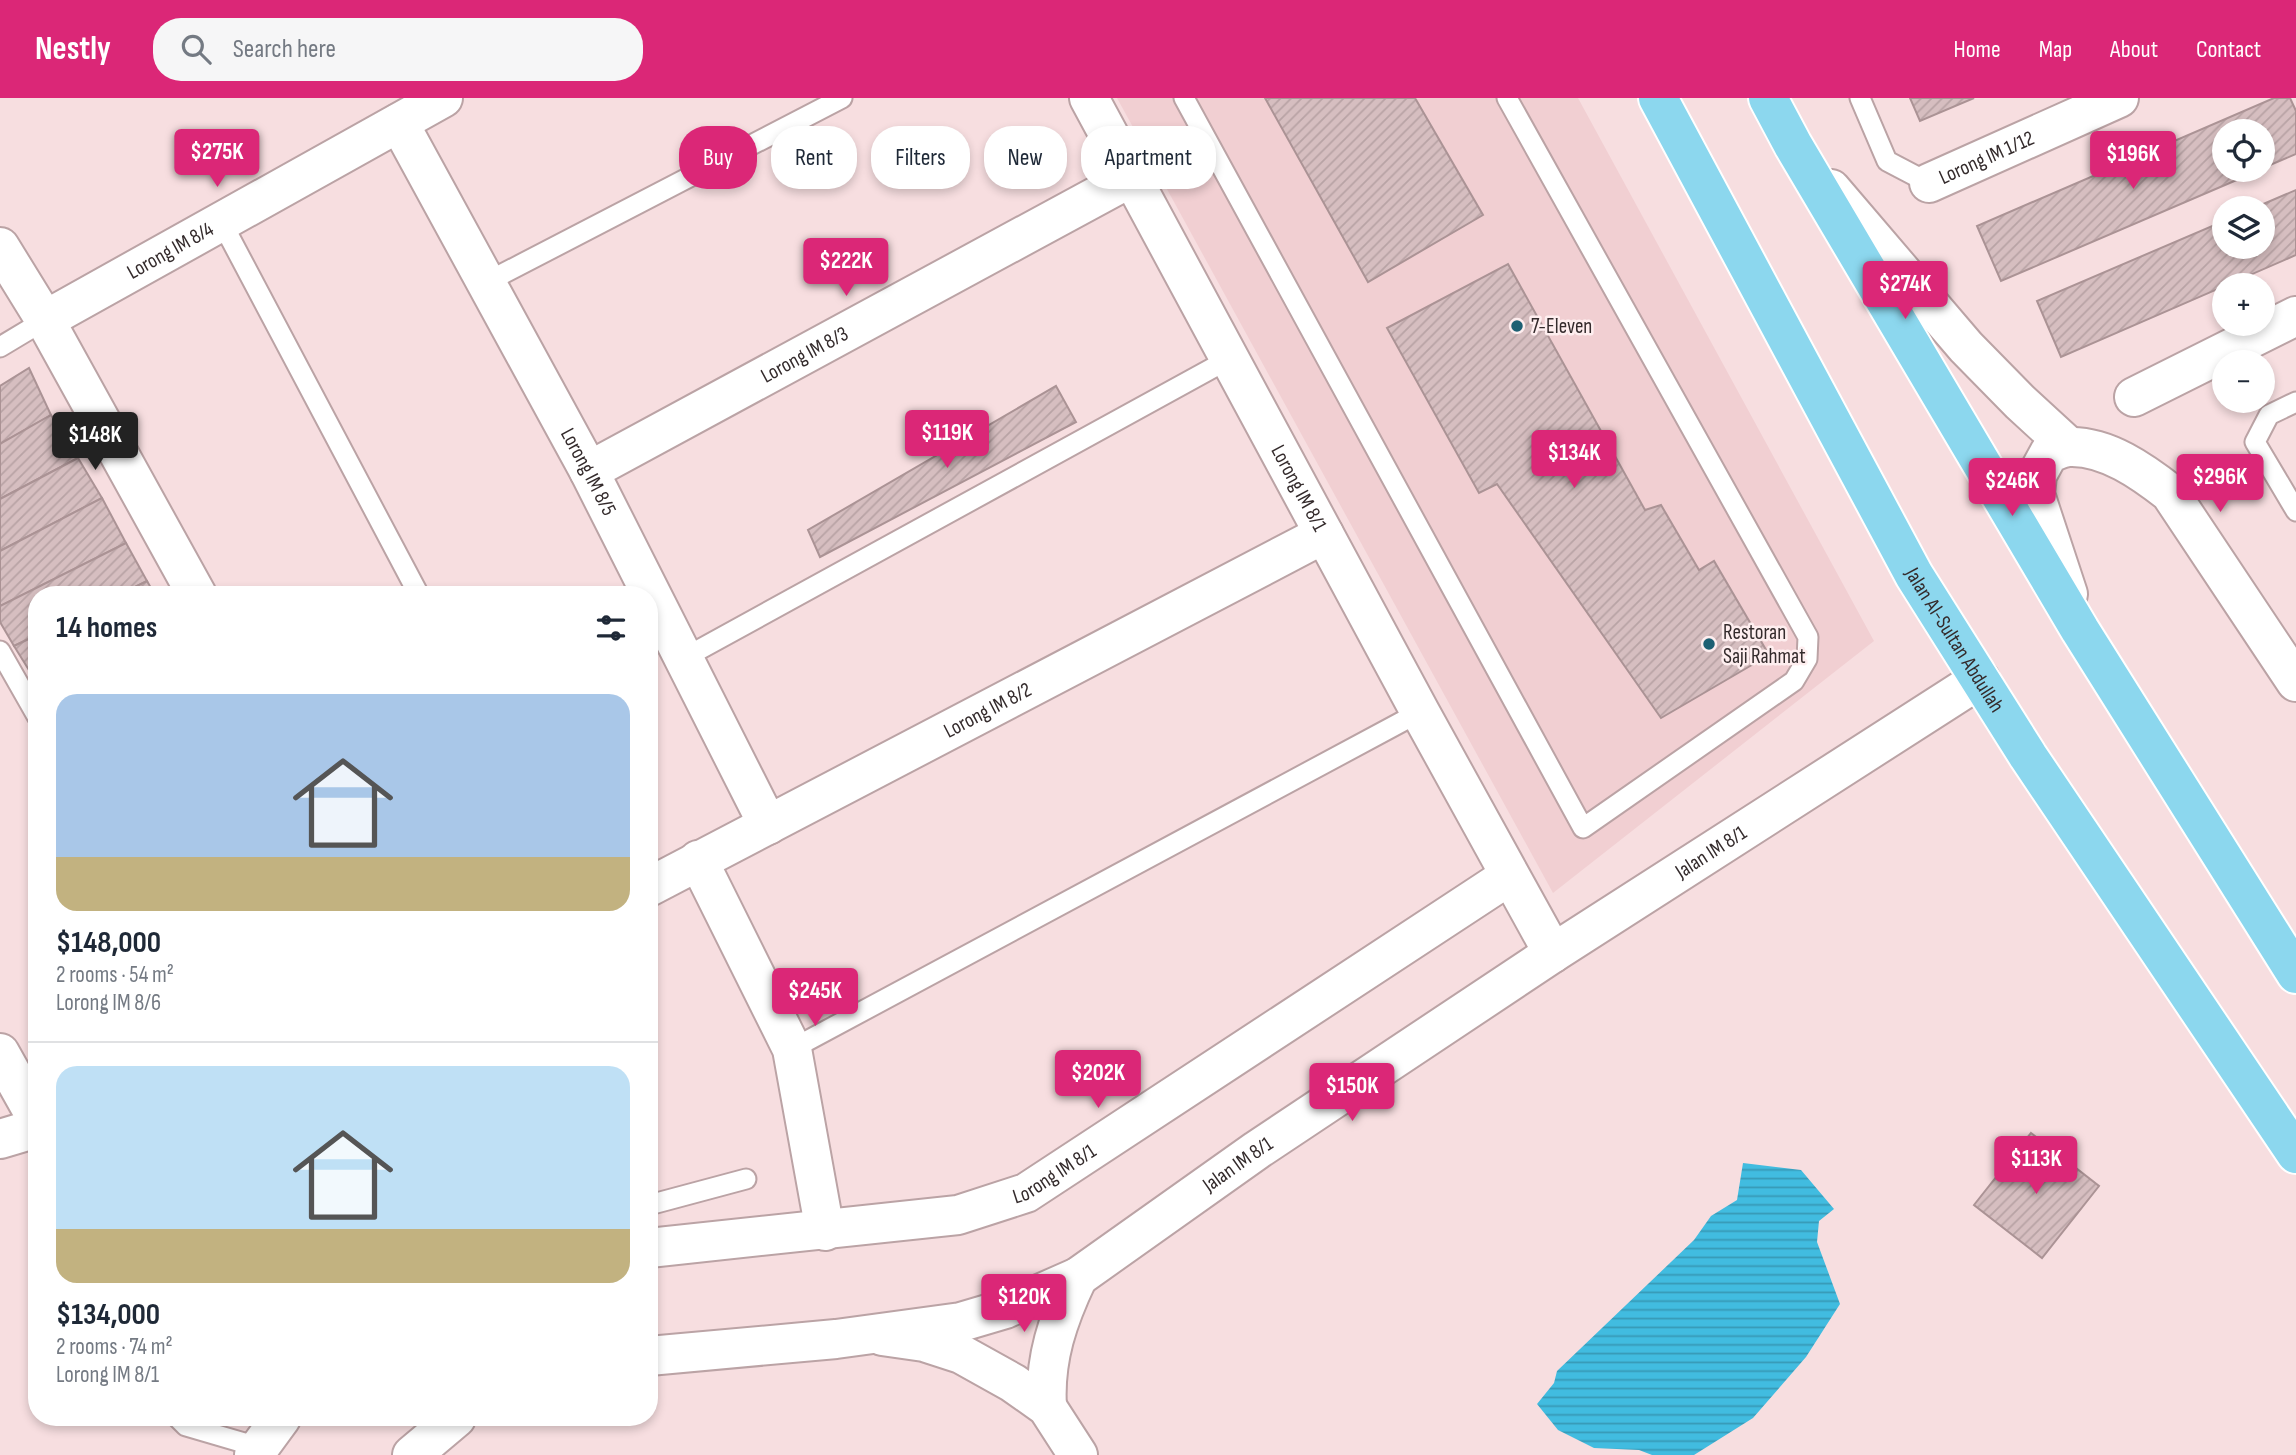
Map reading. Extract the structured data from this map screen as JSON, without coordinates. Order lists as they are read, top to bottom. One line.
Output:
{"streets":{"main road":["Jalan Al-Sultan Abdullah"],"street":["Lorong IM 1/12","Lorong IM 8/4","Lorong IM 8/3","Lorong IM 8/5","Lorong IM 8/1","Lorong IM 8/2","Jalan IM 8/1"]},"crossings":[["Lorong IM 8/4","Lorong IM 8/5"],["Lorong IM 8/3","Lorong IM 8/5"],["Lorong IM 8/5","Lorong IM 8/2"],["Lorong IM 8/1","Lorong IM 8/2"],["Lorong IM 8/1","Jalan IM 8/1"],["Jalan Al-Sultan Abdullah","Jalan IM 8/1"]],"places":["7-Eleven","Restoran Saji Rahmat"],"page":{"header":"Nestly","search":"Search here","nav":["Home","Map","About","Contact"],"map_buttons":["+","−"],"chip":["Buy","Rent","Filters","New","Apartment"],"price":["$275K","$196K","$222K","$274K","$119K","$148K","$134K","$296K","$246K","$245K","$202K","$150K","$113K","$120K"],"heading":"14 homes","list":[{"name":"$148,000","note":"2 rooms · 54 m² · Lorong IM 8/6"},{"name":"$134,000","note":"2 rooms · 74 m² · Lorong IM 8/1"}]}}
